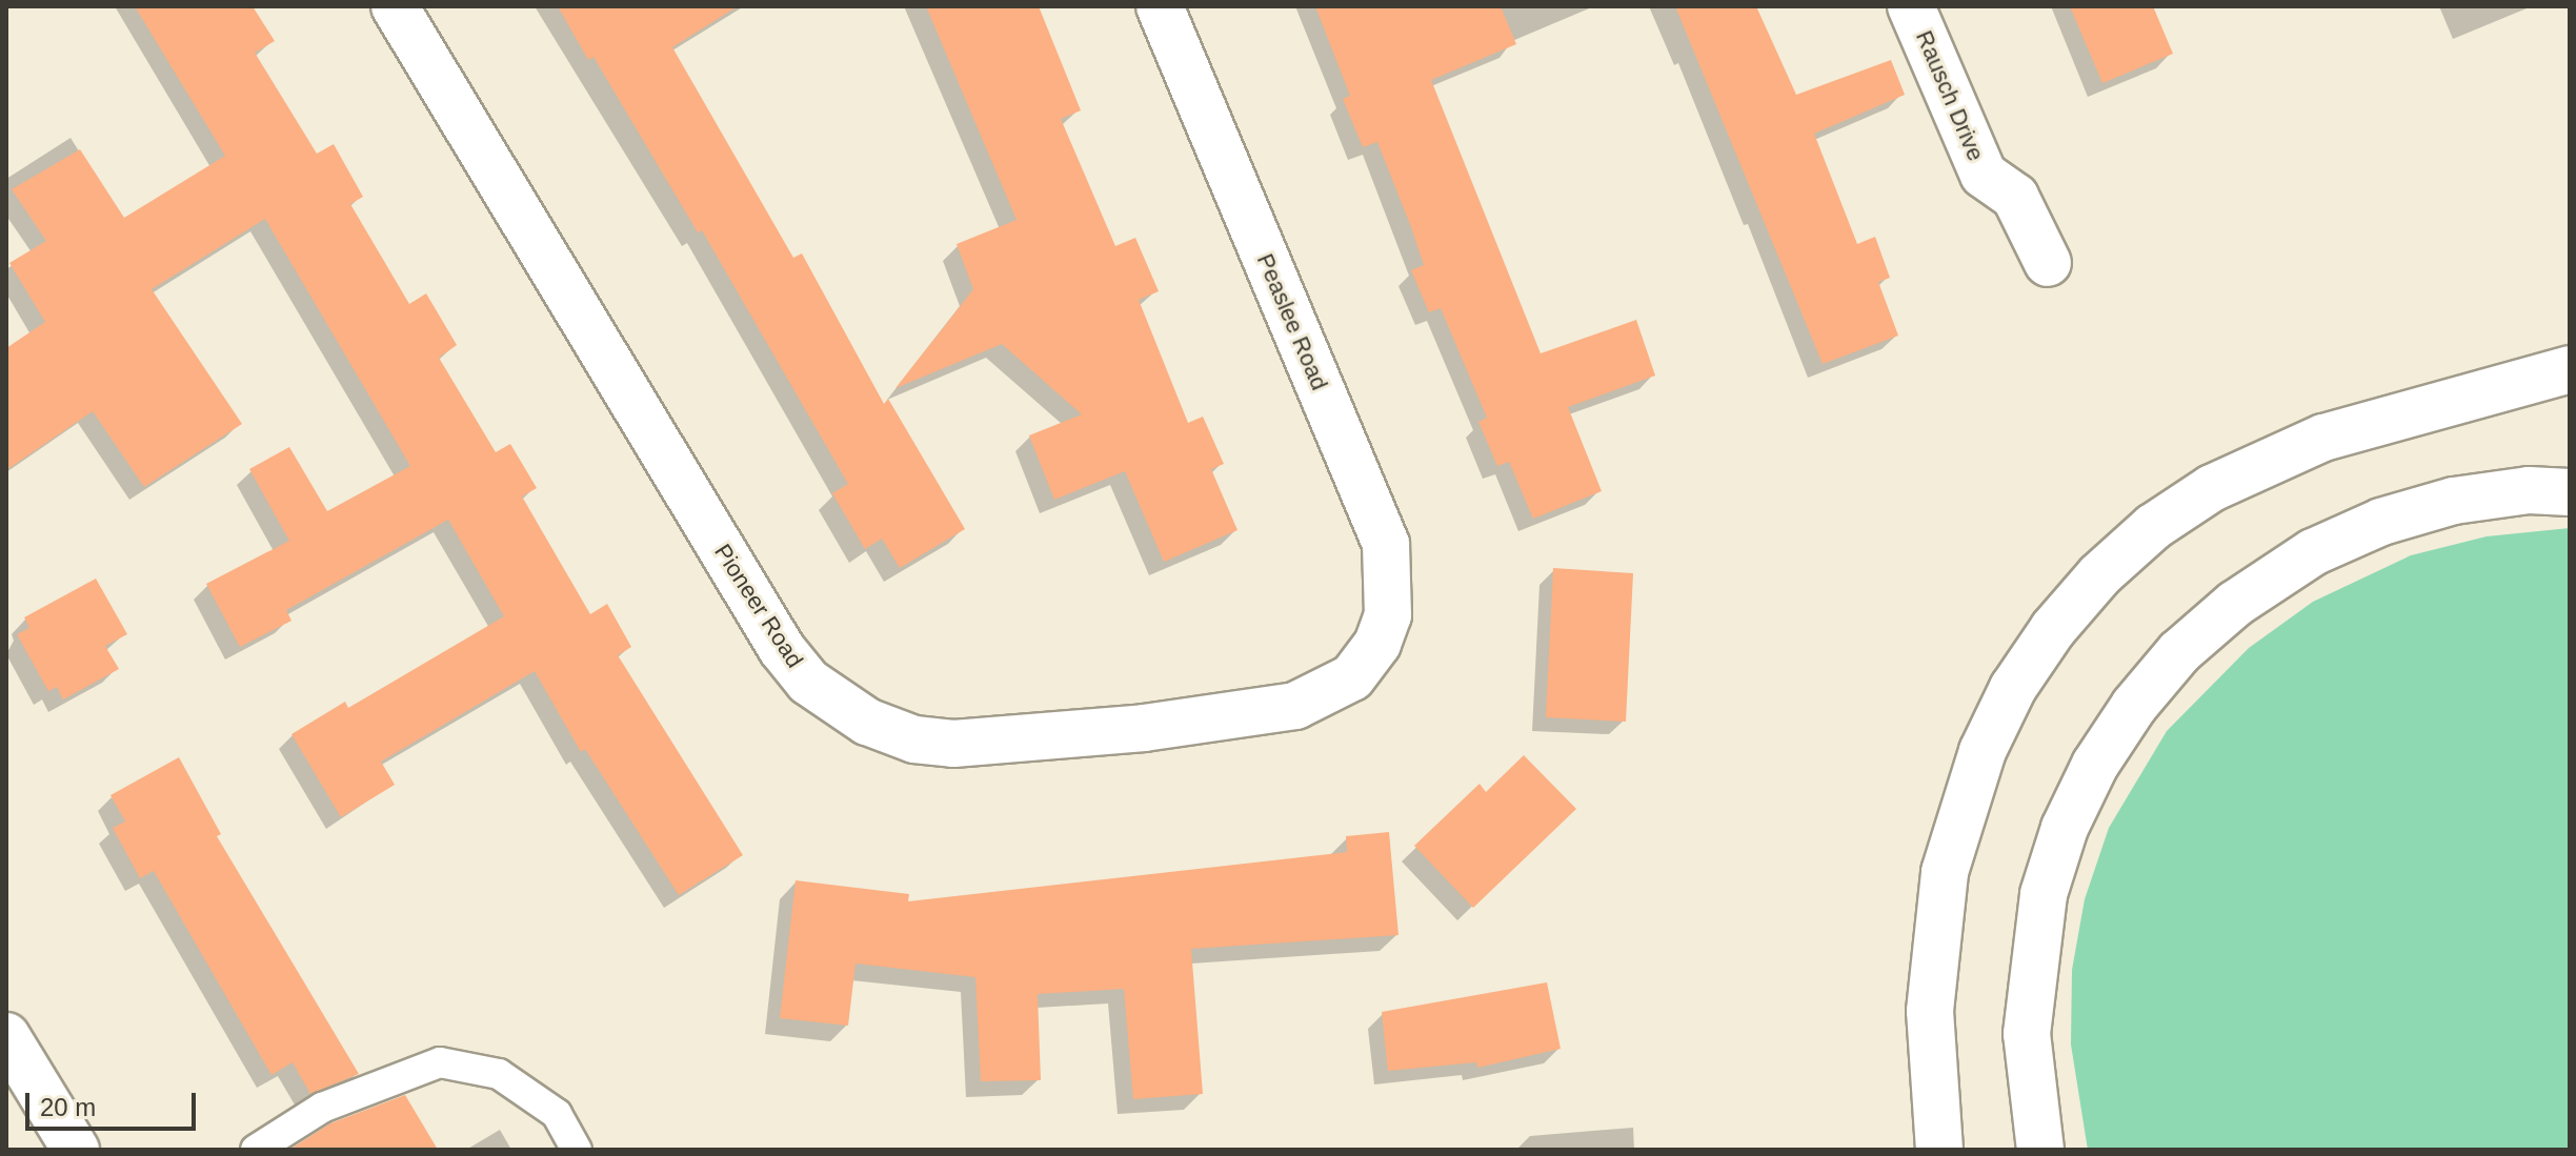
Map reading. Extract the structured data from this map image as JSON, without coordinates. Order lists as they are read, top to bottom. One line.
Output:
{"streets":{"main road":["Rausch Drive","Peaslee Road","Pioneer Road"]},"crossings":[["Peaslee Road","Pioneer Road"]],"scale_bar":"20 m"}
